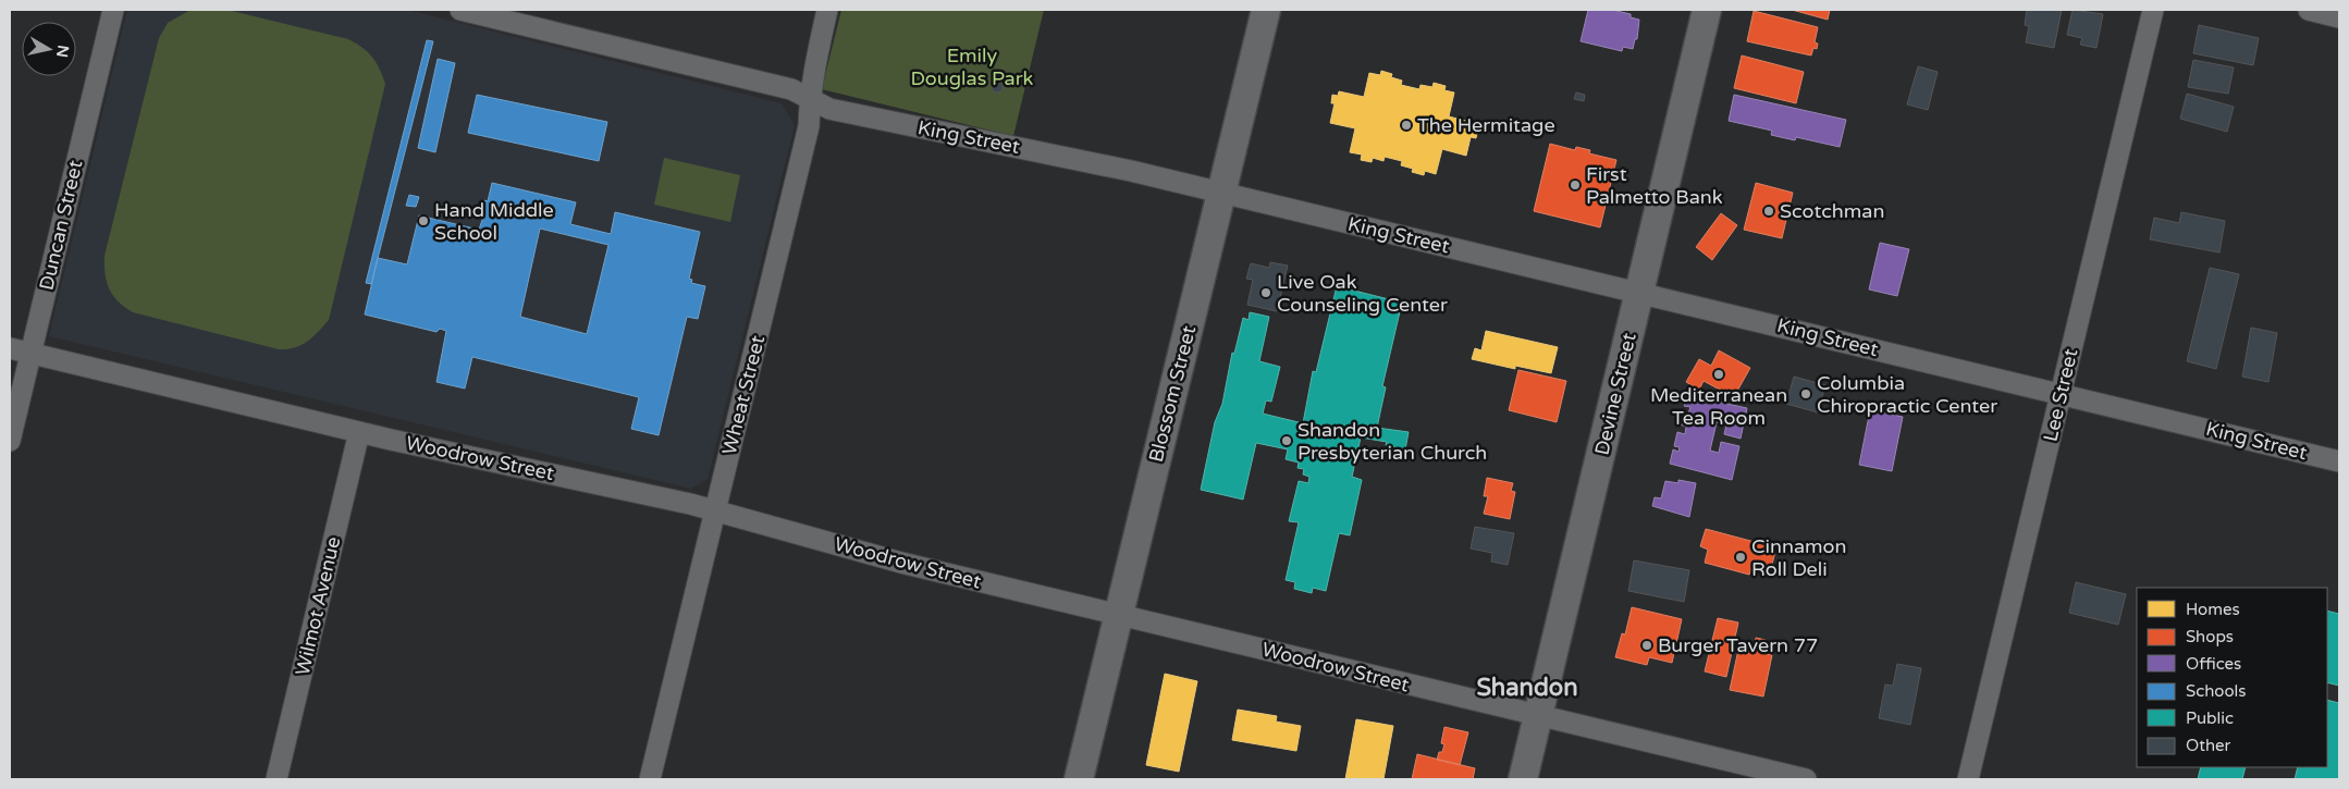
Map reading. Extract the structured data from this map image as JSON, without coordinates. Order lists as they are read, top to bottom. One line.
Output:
{"streets":{"street":["King Street","Duncan Street","Blossom Street","Devine Street","Wheat Street","Lee Street","Woodrow Street","Wilmot Avenue"]},"crossings":[["King Street","Blossom Street"],["King Street","Devine Street"],["King Street","Wheat Street"],["King Street","Lee Street"],["Duncan Street","Woodrow Street"],["Blossom Street","Woodrow Street"],["Devine Street","Woodrow Street"],["Wheat Street","Woodrow Street"],["Woodrow Street","Wilmot Avenue"]],"districts":["Shandon"],"parks":["Emily Douglas Park"],"places":["The Hermitage","First Palmetto Bank","Scotchman","Hand Middle School","Live Oak Counseling Center","Mediterranean Tea Room","Columbia Chiropractic Center","Shandon Presbyterian Church","Cinnamon Roll Deli","Burger Tavern 77"],"legend":["Homes","Shops","Offices","Schools","Public","Other"],"north":"right"}
